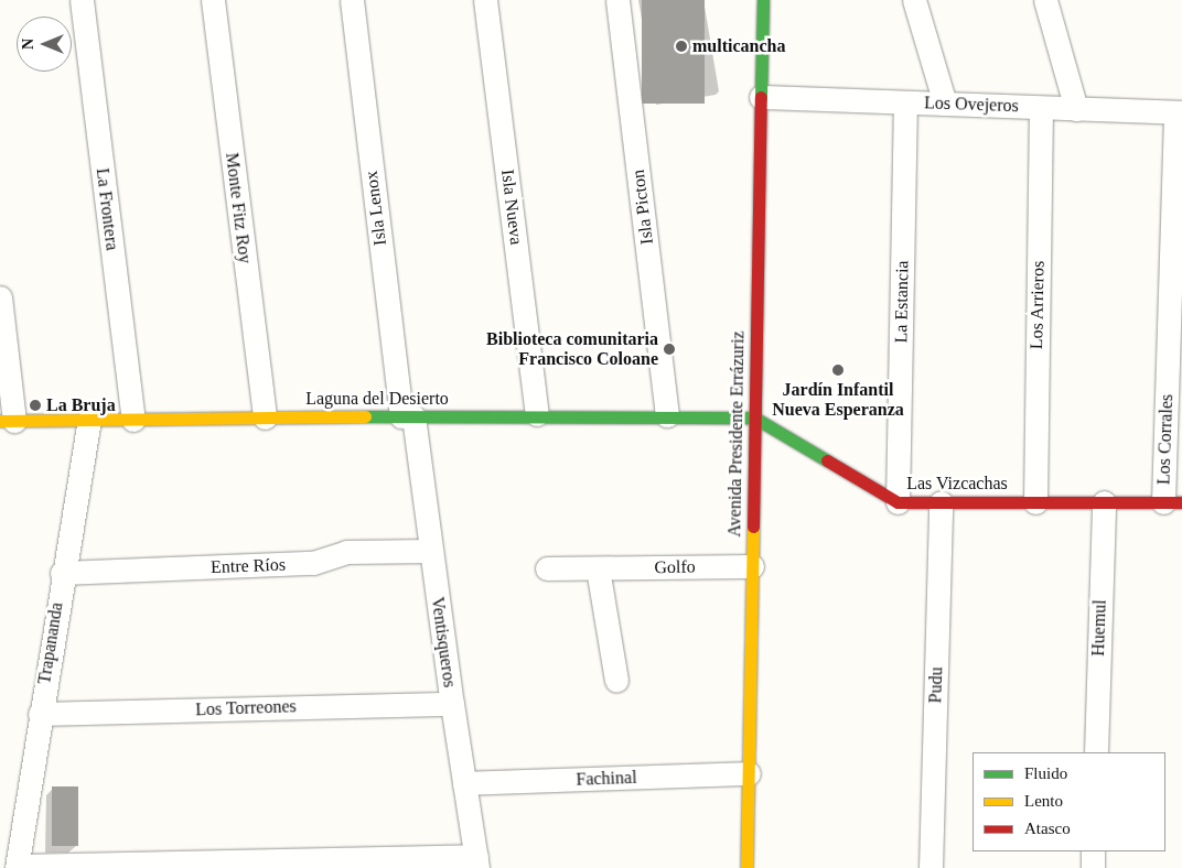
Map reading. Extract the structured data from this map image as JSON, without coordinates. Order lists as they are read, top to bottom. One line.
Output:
{"streets":{"street":["Los Ovejeros","Isla Nueva","Isla Picton","Monte Fitz Roy","Isla Lenox","La Frontera","La Estancia","Los Arrieros","Laguna del Desierto","Avenida Presidente Errázuriz","Los Corrales","Las Vizcachas","Entre Ríos","Golfo","Huemul","Ventisqueros","Trapananda","Pudu","Los Torreones","Fachinal"]},"crossings":[["Los Ovejeros","La Estancia"],["Los Ovejeros","Los Arrieros"],["Los Ovejeros","Avenida Presidente Errázuriz"],["Los Ovejeros","Los Corrales"],["Isla Nueva","Laguna del Desierto"],["Isla Picton","Laguna del Desierto"],["Monte Fitz Roy","Laguna del Desierto"],["Isla Lenox","Laguna del Desierto"],["Isla Lenox","Ventisqueros"],["La Frontera","Laguna del Desierto"],["La Estancia","Las Vizcachas"],["Los Arrieros","Las Vizcachas"],["Laguna del Desierto","Avenida Presidente Errázuriz"],["Laguna del Desierto","Las Vizcachas"],["Laguna del Desierto","Ventisqueros"],["Laguna del Desierto","Trapananda"],["Avenida Presidente Errázuriz","Las Vizcachas"],["Avenida Presidente Errázuriz","Golfo"],["Avenida Presidente Errázuriz","Fachinal"],["Los Corrales","Las Vizcachas"],["Las Vizcachas","Huemul"],["Las Vizcachas","Pudu"],["Entre Ríos","Ventisqueros"],["Entre Ríos","Trapananda"],["Ventisqueros","Los Torreones"],["Ventisqueros","Fachinal"],["Trapananda","Los Torreones"]],"places":["multicancha","Biblioteca comunitaria Francisco Coloane","Jardín Infantil Nueva Esperanza","La Bruja"],"legend":["Fluido","Lento","Atasco"],"north":"left"}
